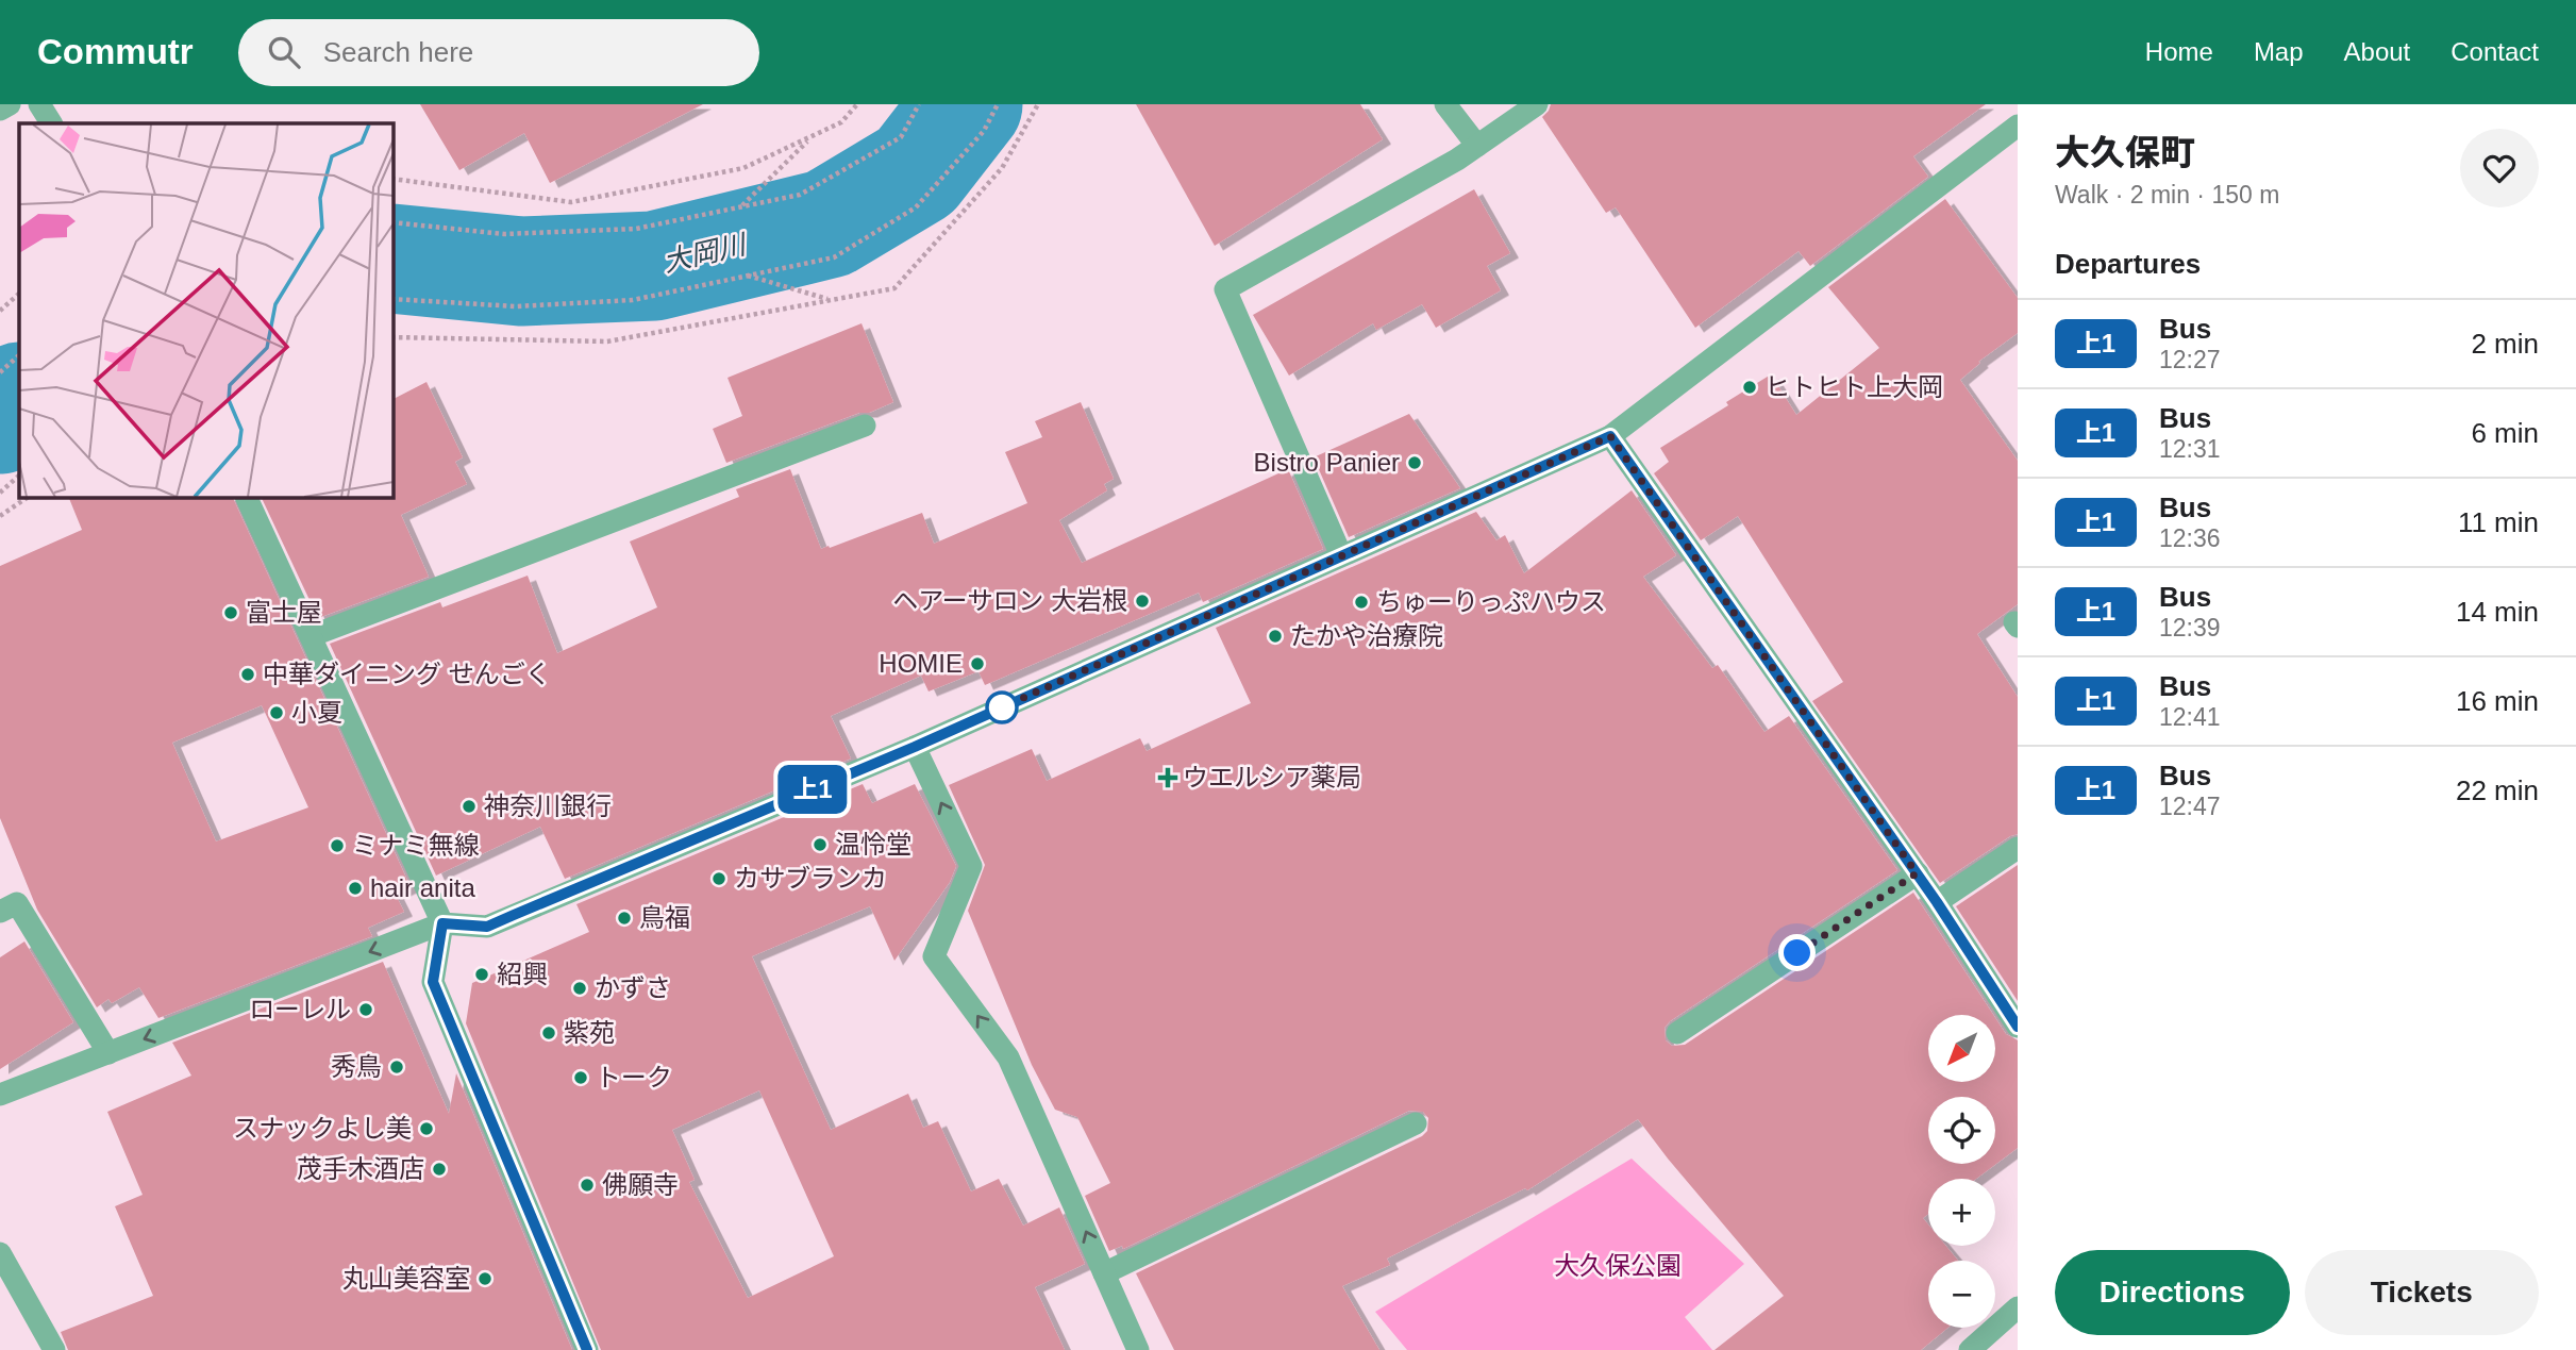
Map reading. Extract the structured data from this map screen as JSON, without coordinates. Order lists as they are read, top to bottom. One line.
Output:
{"water":["大岡川"],"parks":["大久保公園"],"places":{"other":["ヒトヒト上大岡","Bistro Panier","ヘアーサロン 大岩根","ちゅーりっぷハウス","富士屋","たかや治療院","HOMIE","中華ダイニング せんごく","小夏","神奈川銀行","温怜堂","ミナミ無線","カサブランカ","hair anita","鳥福","紹興","かずさ","ローレル","紫苑","秀鳥","トーク","スナックよし美","茂手木酒店","佛願寺","丸山美容室"],"health":["ウエルシア薬局"]},"lines":["bus line 上1"],"north":"bottom left","page":{"header":"Commutr","search":"Search here","nav":["Home","Map","About","Contact"],"on_map":"上1","heading":[["大久保町","Walk · 2 min · 150 m"],"Departures"],"list":[{"mark":"上1","name":"Bus","note":"12:27","value":"2 min"},{"mark":"上1","name":"Bus","note":"12:31","value":"6 min"},{"mark":"上1","name":"Bus","note":"12:36","value":"11 min"},{"mark":"上1","name":"Bus","note":"12:39","value":"14 min"},{"mark":"上1","name":"Bus","note":"12:41","value":"16 min"},{"mark":"上1","name":"Bus","note":"12:47","value":"22 min"}],"map_buttons":["+","−"],"buttons":["Directions","Tickets"]}}
